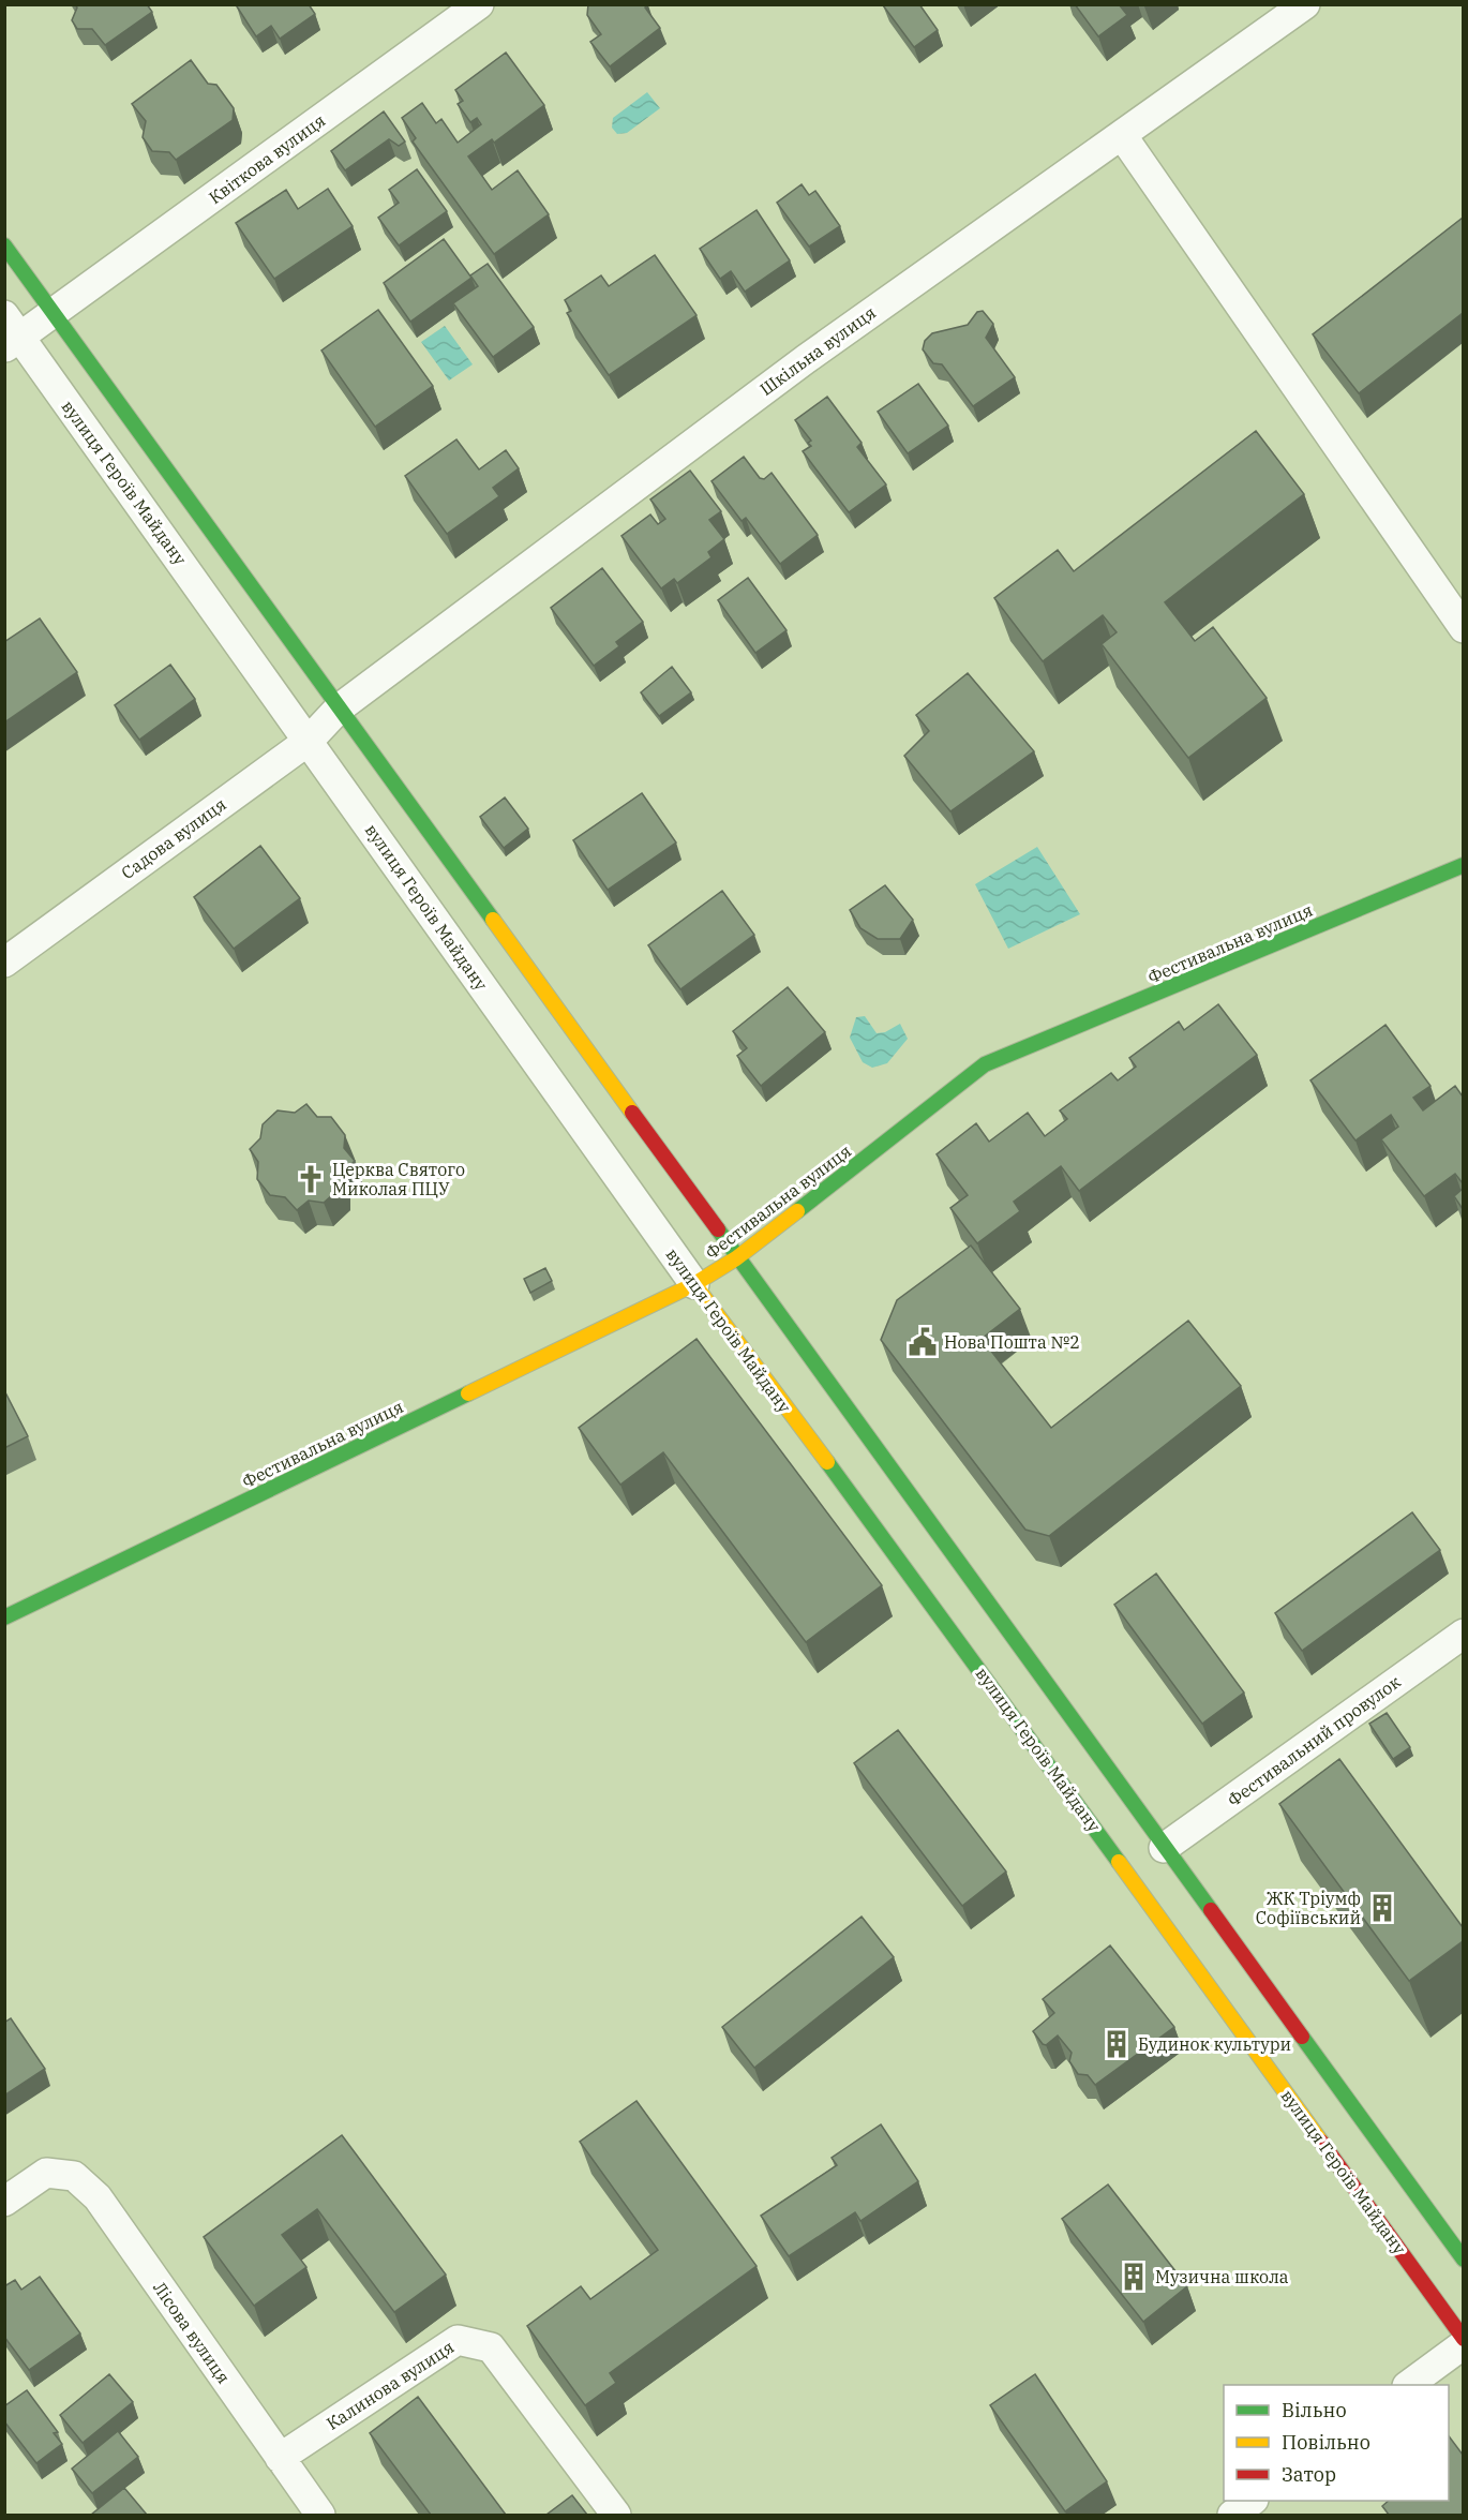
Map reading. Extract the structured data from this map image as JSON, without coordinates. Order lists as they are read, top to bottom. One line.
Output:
{"streets":{"street":["Квіткова вулиця","Шкільна вулиця","вулиця Героїв Майдану","Садова вулиця","Фестивальна вулиця","Фестивальний провулок","Лісова вулиця","Калинова вулиця"]},"crossings":[["Квіткова вулиця","вулиця Героїв Майдану"],["Шкільна вулиця","Садова вулиця"],["вулиця Героїв Майдану","Садова вулиця"],["вулиця Героїв Майдану","Фестивальна вулиця"],["Лісова вулиця","Калинова вулиця"]],"places":{"church":["Церква Святого Миколая ПЦУ"],"public building":["Нова Пошта №2"],"building":["ЖК Тріумф Софіївський","Будинок культури","Музична школа"]},"legend":["Вільно","Повільно","Затор"]}
